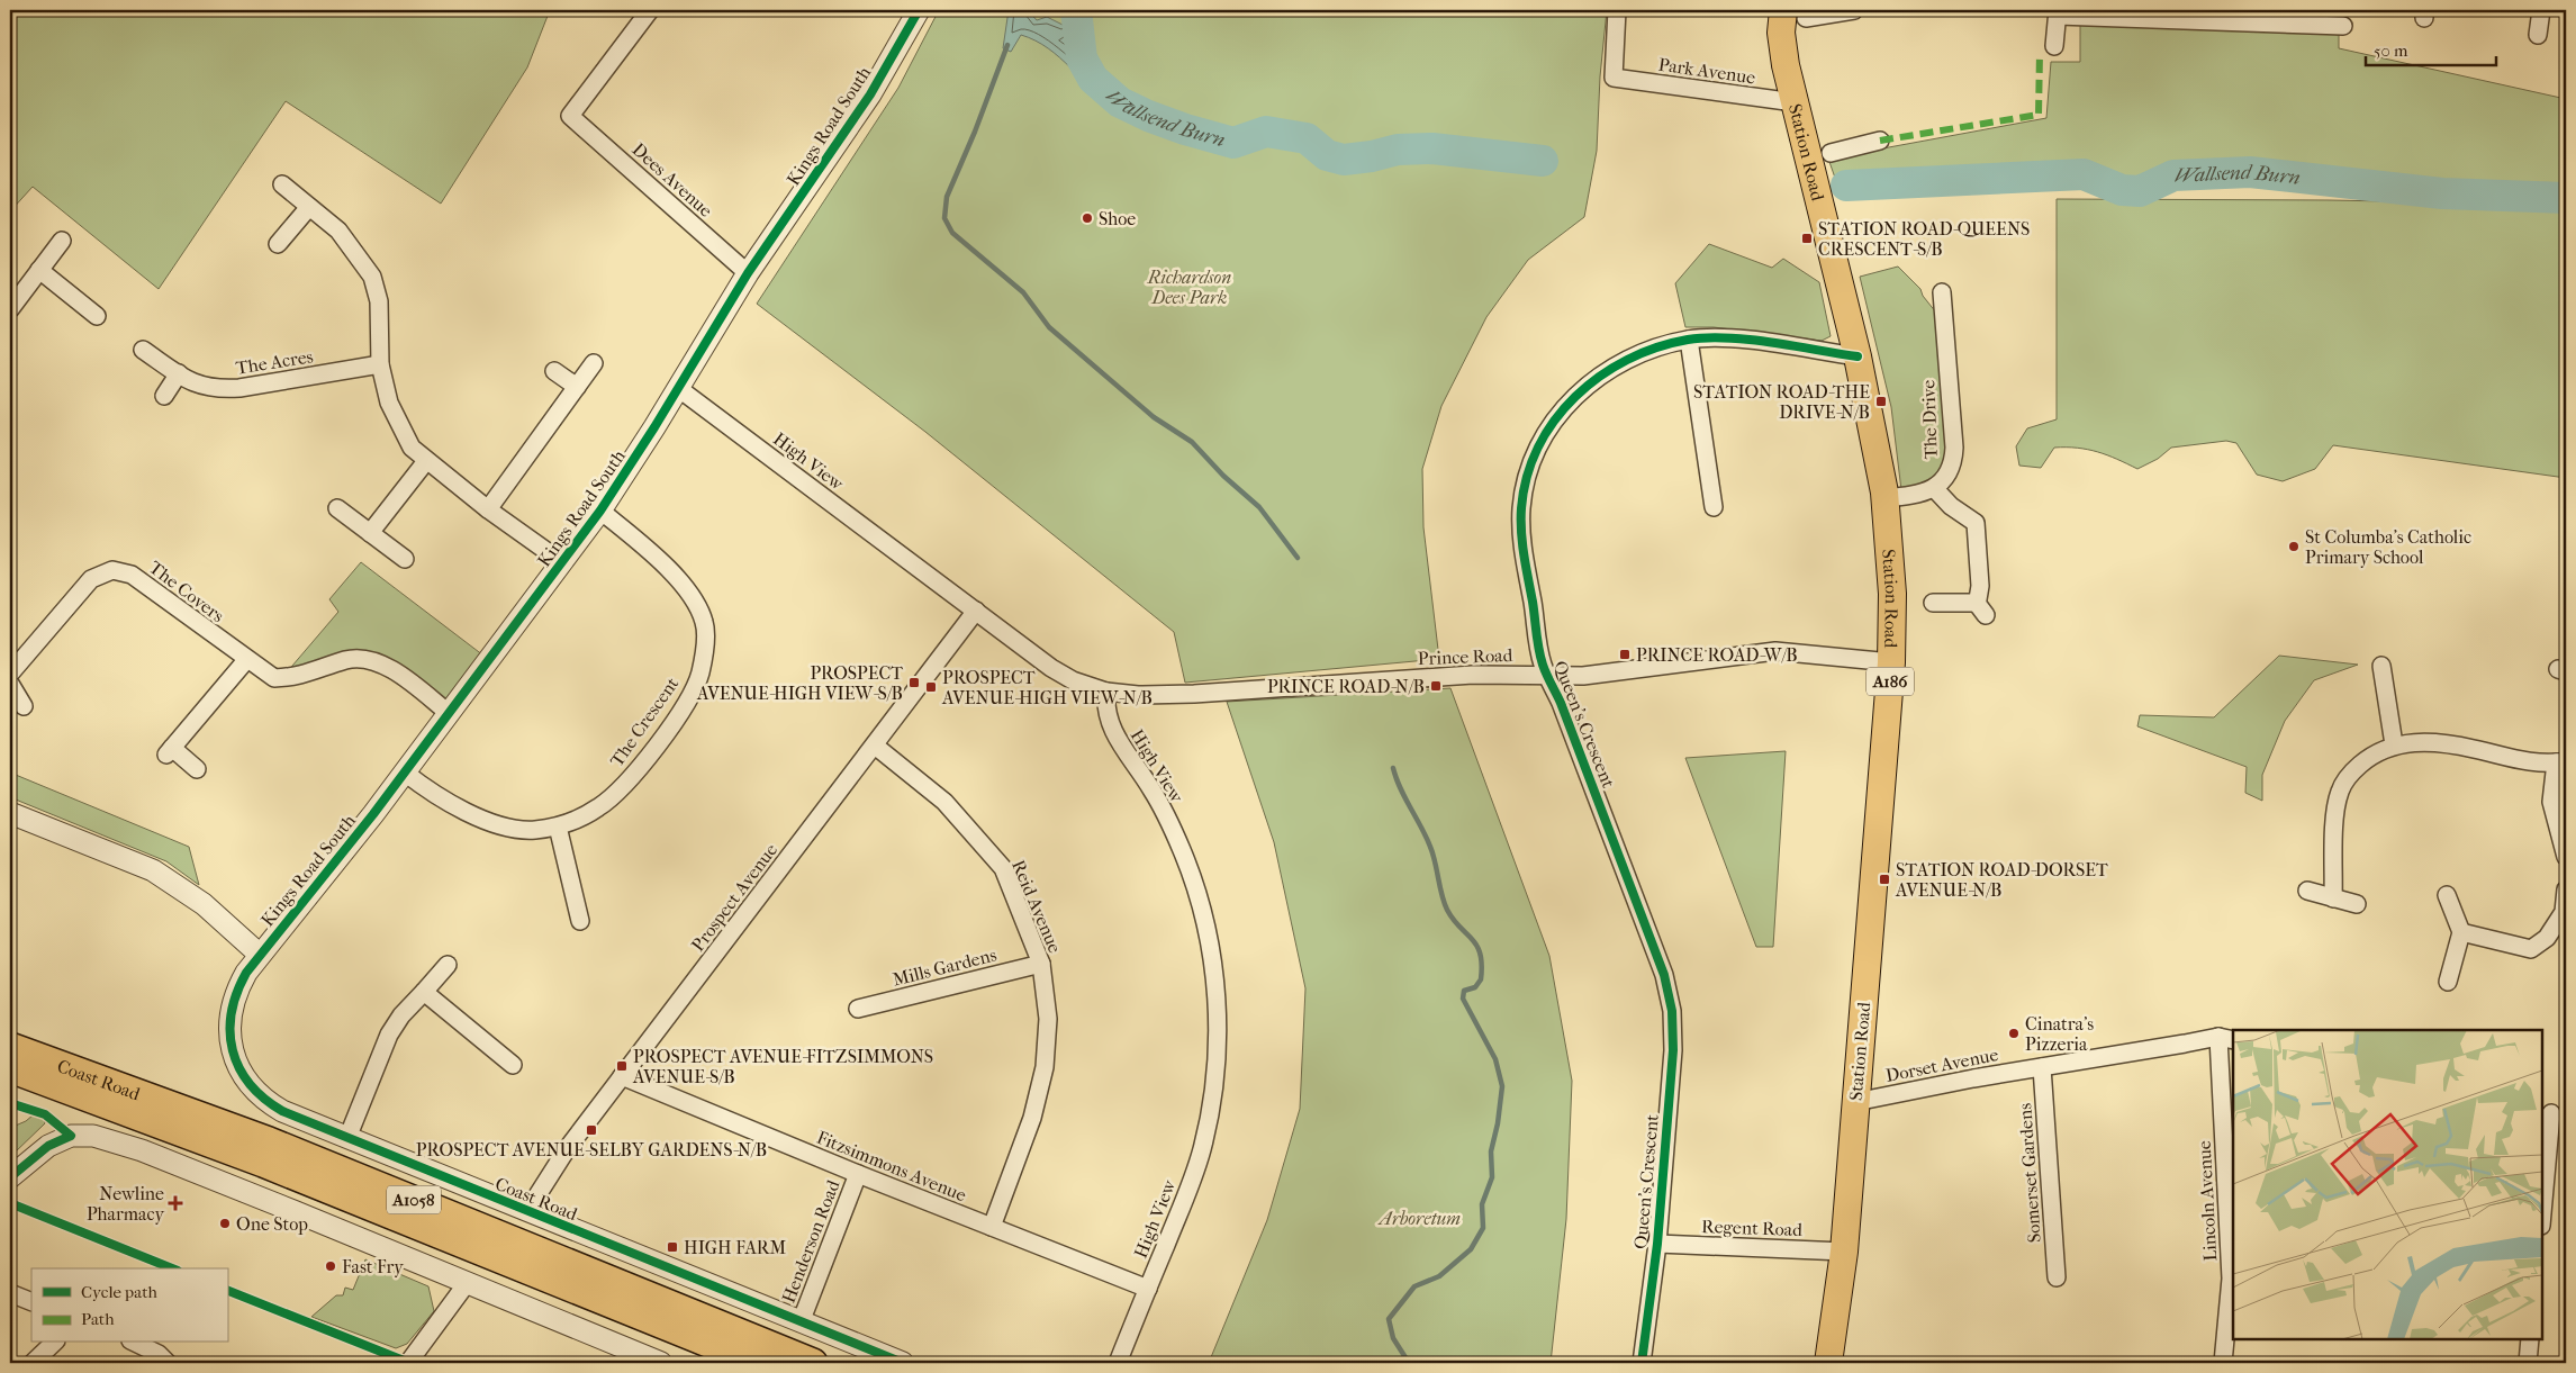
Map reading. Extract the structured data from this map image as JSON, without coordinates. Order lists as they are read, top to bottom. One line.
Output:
{"streets":{"highway":["Coast Road","A1058"],"main road":["Station Road","A186"],"street":["Park Avenue","Kings Road South","Dees Avenue","The Acres","The Drive","High View","The Covers","Prince Road","The Crescent","Queen's Crescent","Prospect Avenue","Reid Avenue","Mills Gardens","Dorset Avenue","Fitzsimmons Avenue","Somerset Gardens","Lincoln Avenue","Regent Road","Henderson Road"]},"crossings":[["Park Avenue","Station Road"],["Kings Road South","Dees Avenue"],["Kings Road South","High View"],["Kings Road South","The Covers"],["Kings Road South","The Crescent"],["Kings Road South","Coast Road"],["Station Road","Prince Road"],["Station Road","Queen's Crescent"],["Station Road","Dorset Avenue"],["Station Road","Regent Road"],["High View","Prince Road"],["High View","Prospect Avenue"],["High View","Fitzsimmons Avenue"],["Prince Road","Queen's Crescent"],["Queen's Crescent","Regent Road"],["Prospect Avenue","Reid Avenue"],["Prospect Avenue","Coast Road"],["Prospect Avenue","Fitzsimmons Avenue"],["Reid Avenue","Mills Gardens"],["Reid Avenue","Fitzsimmons Avenue"],["Dorset Avenue","Somerset Gardens"],["Dorset Avenue","Lincoln Avenue"],["Coast Road","Henderson Road"],["Fitzsimmons Avenue","Henderson Road"]],"water":["Wallsend Burn"],"parks":["Richardson Dees Park","Arboretum"],"places":{"other":["Shoe","St Columba's Catholic Primary School","Cinatra's Pizzeria","One Stop","Fast Fry"],"transit":["STATION ROAD-QUEENS CRESCENT-S/B","STATION ROAD-THE DRIVE-N/B","PRINCE ROAD-W/B","PROSPECT AVENUE-HIGH VIEW-S/B","PRINCE ROAD-N/B","PROSPECT AVENUE-HIGH VIEW-N/B","STATION ROAD-DORSET AVENUE-N/B","PROSPECT AVENUE-FITZSIMMONS AVENUE-S/B","PROSPECT AVENUE-SELBY GARDENS-N/B","HIGH FARM"],"health":["Newline Pharmacy"]},"legend":["Cycle path","Path"],"scale_bar":"50 m"}
